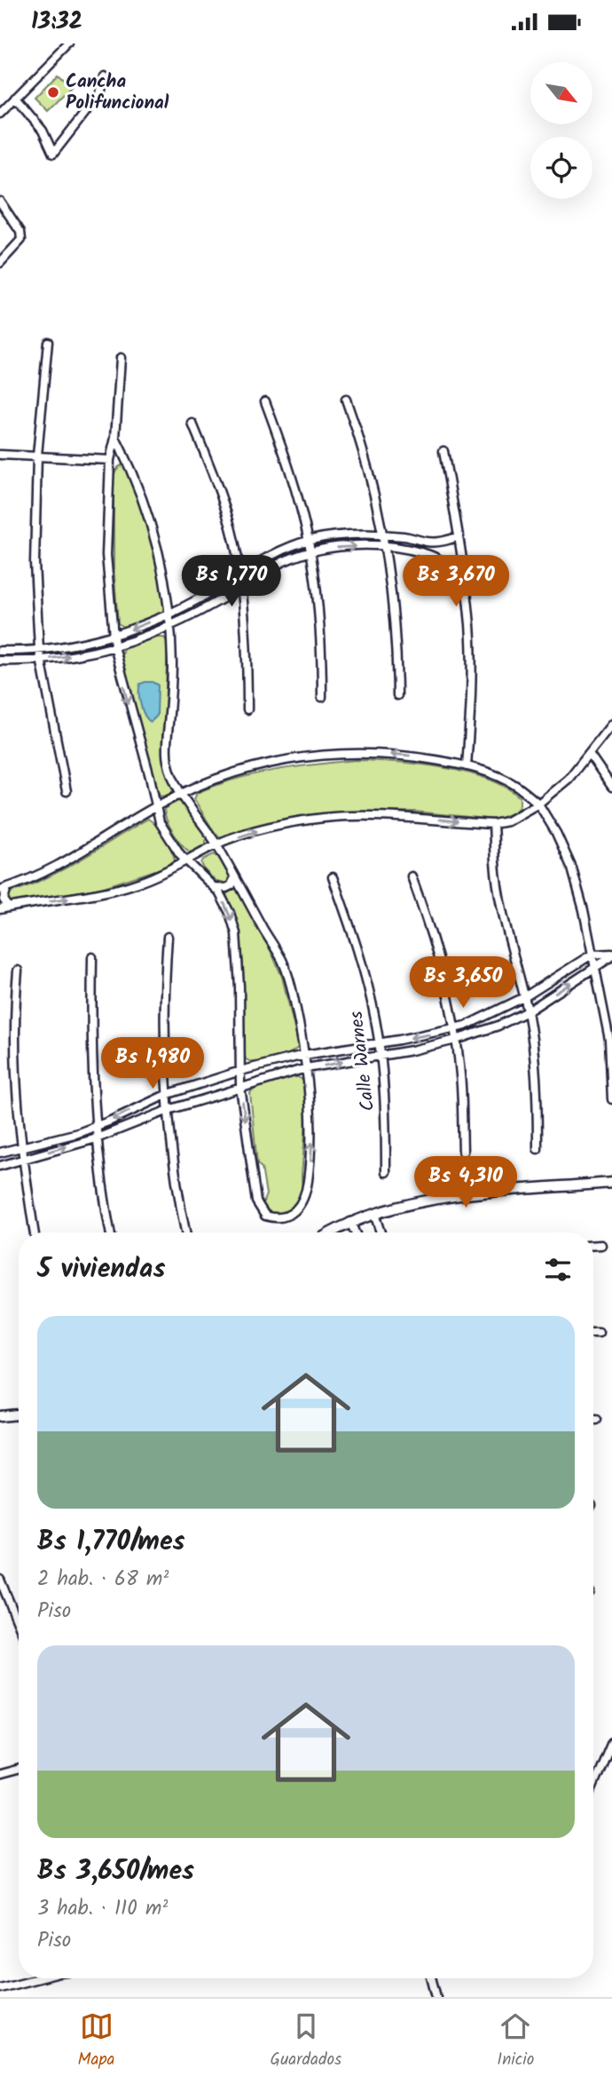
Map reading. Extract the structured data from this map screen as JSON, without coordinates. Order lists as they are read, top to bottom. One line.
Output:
{"streets":{"street":["Calle Warnes"]},"places":["Cancha Polifuncional"],"north":"bottom right","page":{"status":"13:32","price":["Bs 1,770","Bs 3,670","Bs 3,650","Bs 1,980","Bs 4,310"],"heading":"5 viviendas","list":[{"name":"Bs 1,770/mes","note":"2 hab. · 68 m² · Piso"},{"name":"Bs 3,650/mes","note":"3 hab. · 110 m² · Piso"}],"tabs":["Mapa","Guardados","Inicio"]}}
